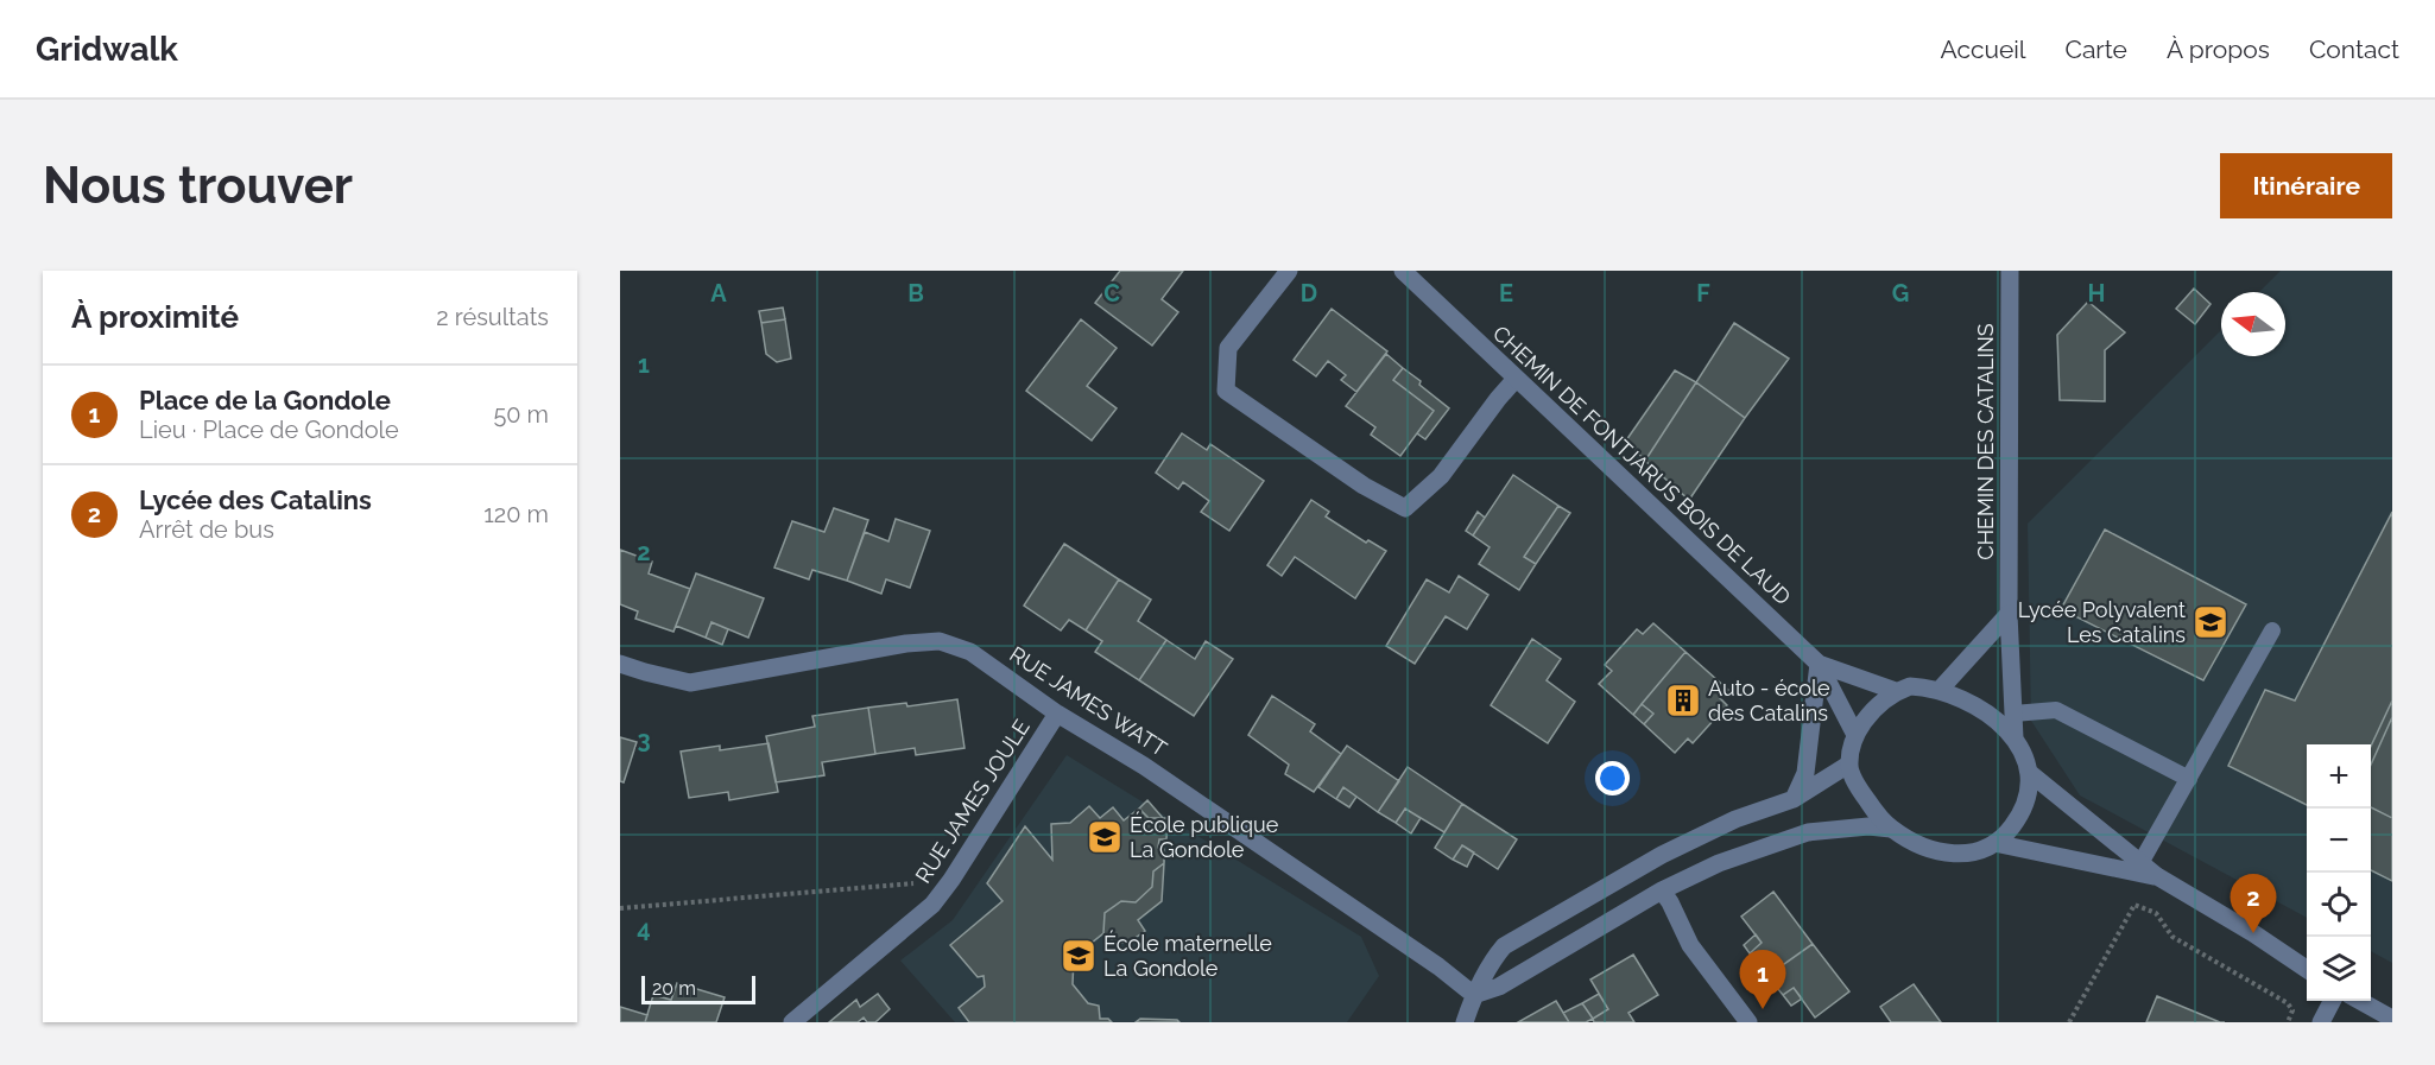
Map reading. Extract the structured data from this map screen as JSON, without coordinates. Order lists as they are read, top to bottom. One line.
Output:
{"streets":{"street":["CHEMIN DES CATALINS","CHEMIN DE FONTJARUS BOIS DE LAUD","RUE JAMES WATT","RUE JAMES JOULE"]},"crossings":[["RUE JAMES WATT","RUE JAMES JOULE"]],"places":{"school or university":["Lycée Polyvalent Les Catalins","École publique La Gondole","École maternelle La Gondole"],"building":["Auto - école des Catalins"]},"scale_bar":"20 m","north":"left","page":{"header":"Gridwalk","nav":["Accueil","Carte","À propos","Contact"],"buttons":"Itinéraire","title":"Nous trouver","heading":["À proximité","2 résultats"],"list":[{"mark":"1","name":"Place de la Gondole","note":"Lieu · Place de Gondole","value":"50 m"},{"mark":"2","name":"Lycée des Catalins","note":"Arrêt de bus","value":"120 m"}],"map_buttons":["+","−"],"pins":["2","1"],"scale":"20 m"},"grid":{"columns":["A","B","C","D","E","F","G","H"],"rows":["1","2","3","4"]}}
